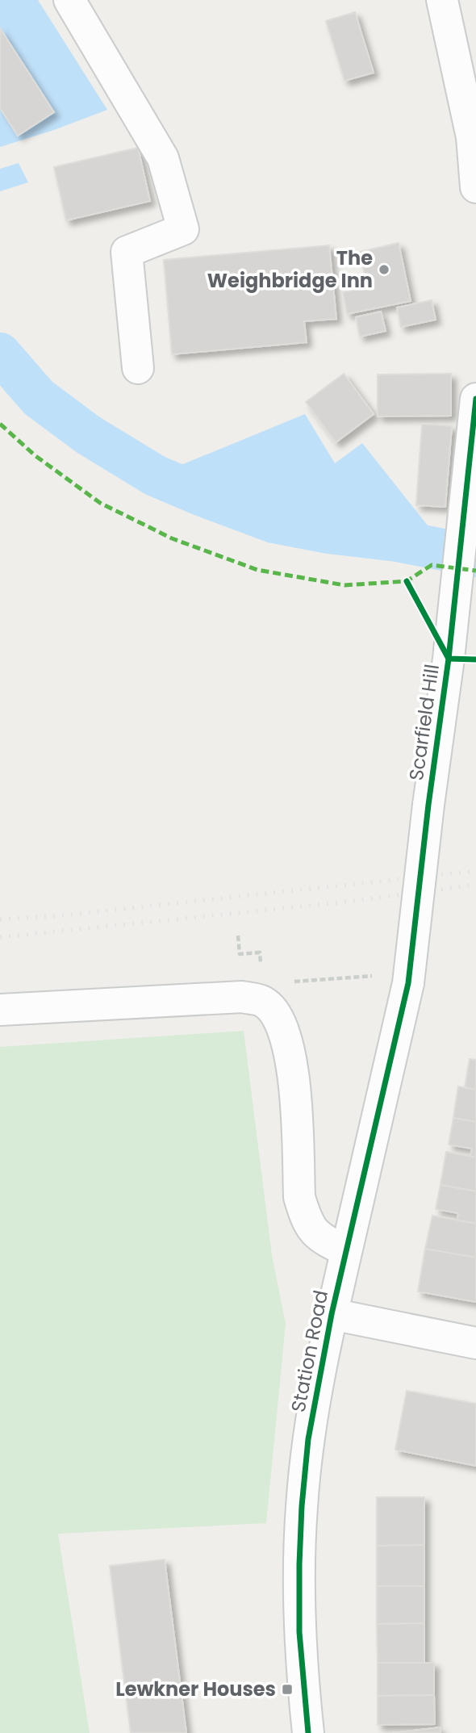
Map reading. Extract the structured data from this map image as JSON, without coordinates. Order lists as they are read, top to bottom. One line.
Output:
{"streets":{"street":["Scarfield Hill","Station Road"]},"crossings":[["Scarfield Hill","Station Road"]],"places":{"other":["The Weighbridge Inn"],"transit":["Lewkner Houses"]}}
